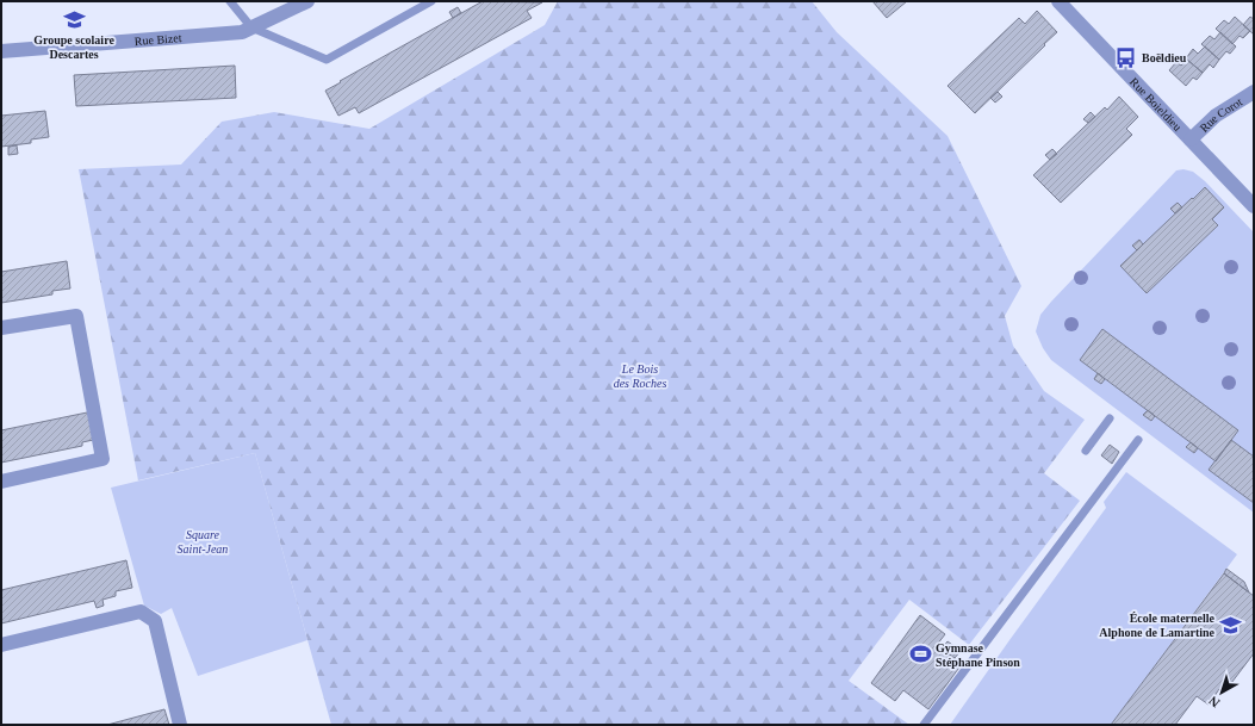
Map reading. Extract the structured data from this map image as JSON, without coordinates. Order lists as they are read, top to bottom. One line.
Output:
{"streets":{"street":["Rue Bizet","Rue Boieldieu","Rue Corot"]},"crossings":[["Rue Boieldieu","Rue Corot"]],"parks":["Le Bois des Roches","Square Saint-Jean"],"places":{"school or university":["Groupe scolaire Descartes","École maternelle Alphone de Lamartine"],"bus stop":["Boëldieu"],"sports":["Gymnase Stéphane Pinson"]},"north":"bottom left"}
